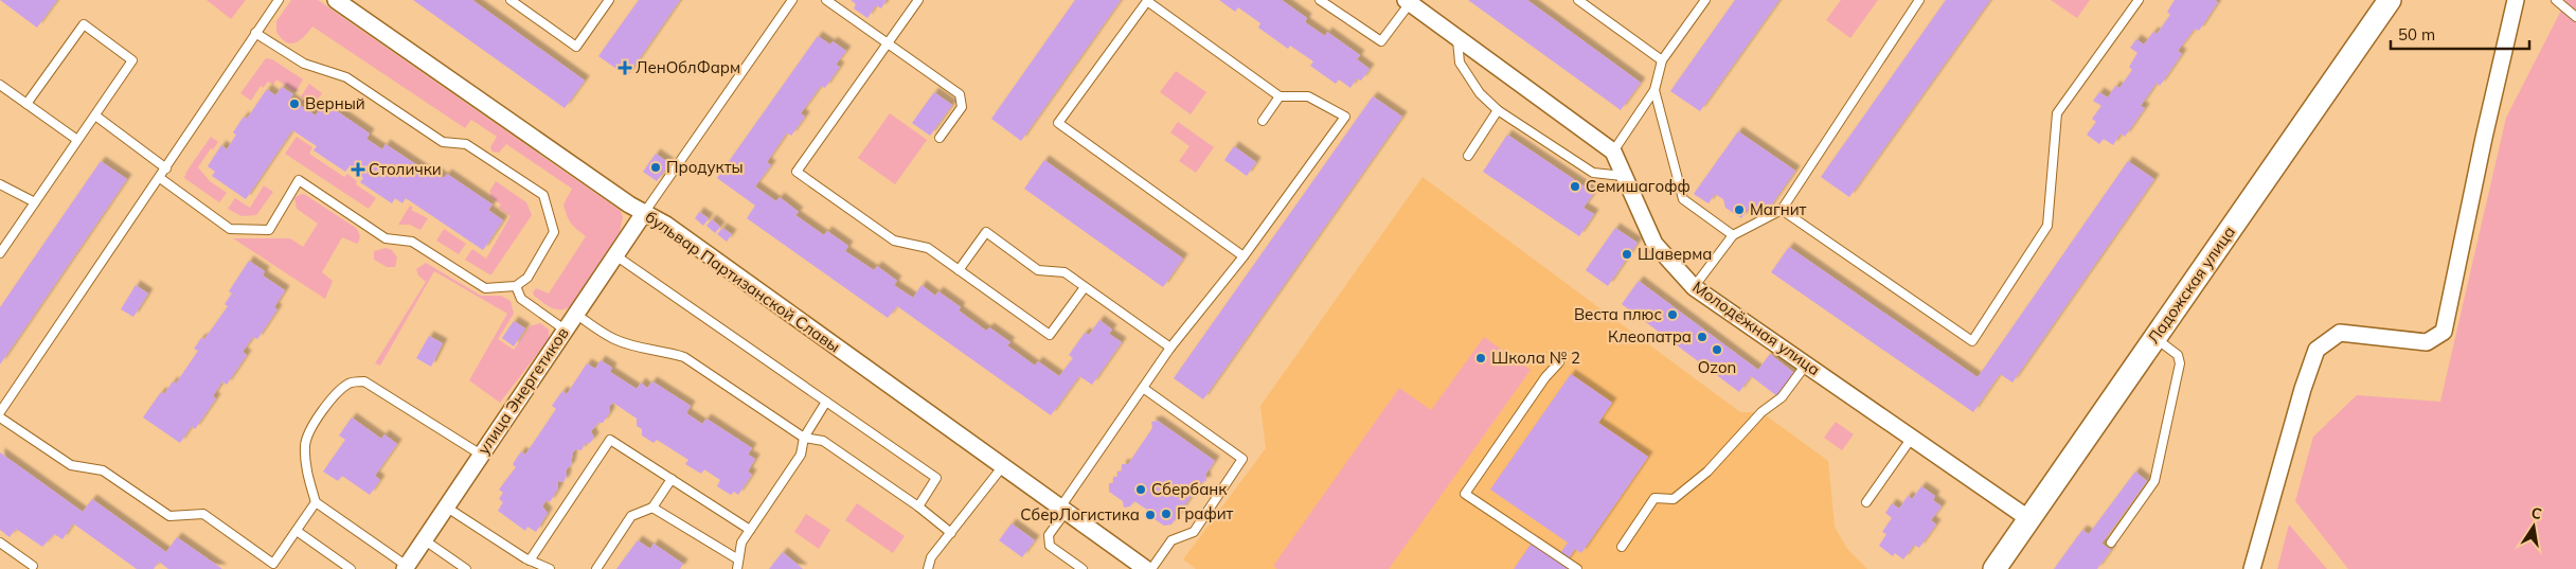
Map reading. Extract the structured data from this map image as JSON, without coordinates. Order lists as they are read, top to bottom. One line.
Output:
{"streets":{"street":["бульвар Партизанской Славы","Ладожская улица","Молодёжная улица","улица Энергетиков"]},"crossings":[["бульвар Партизанской Славы","улица Энергетиков"],["Ладожская улица","Молодёжная улица"]],"places":{"health":["ЛенОблФарм","Столички"],"other":["Верный","Продукты","Семишагофф","Магнит","Шаверма","Веста плюс","Клеопатра","Ozon","Школа № 2","Сбербанк","Графит","СберЛогистика"]},"scale_bar":"50 m","north":"top"}
